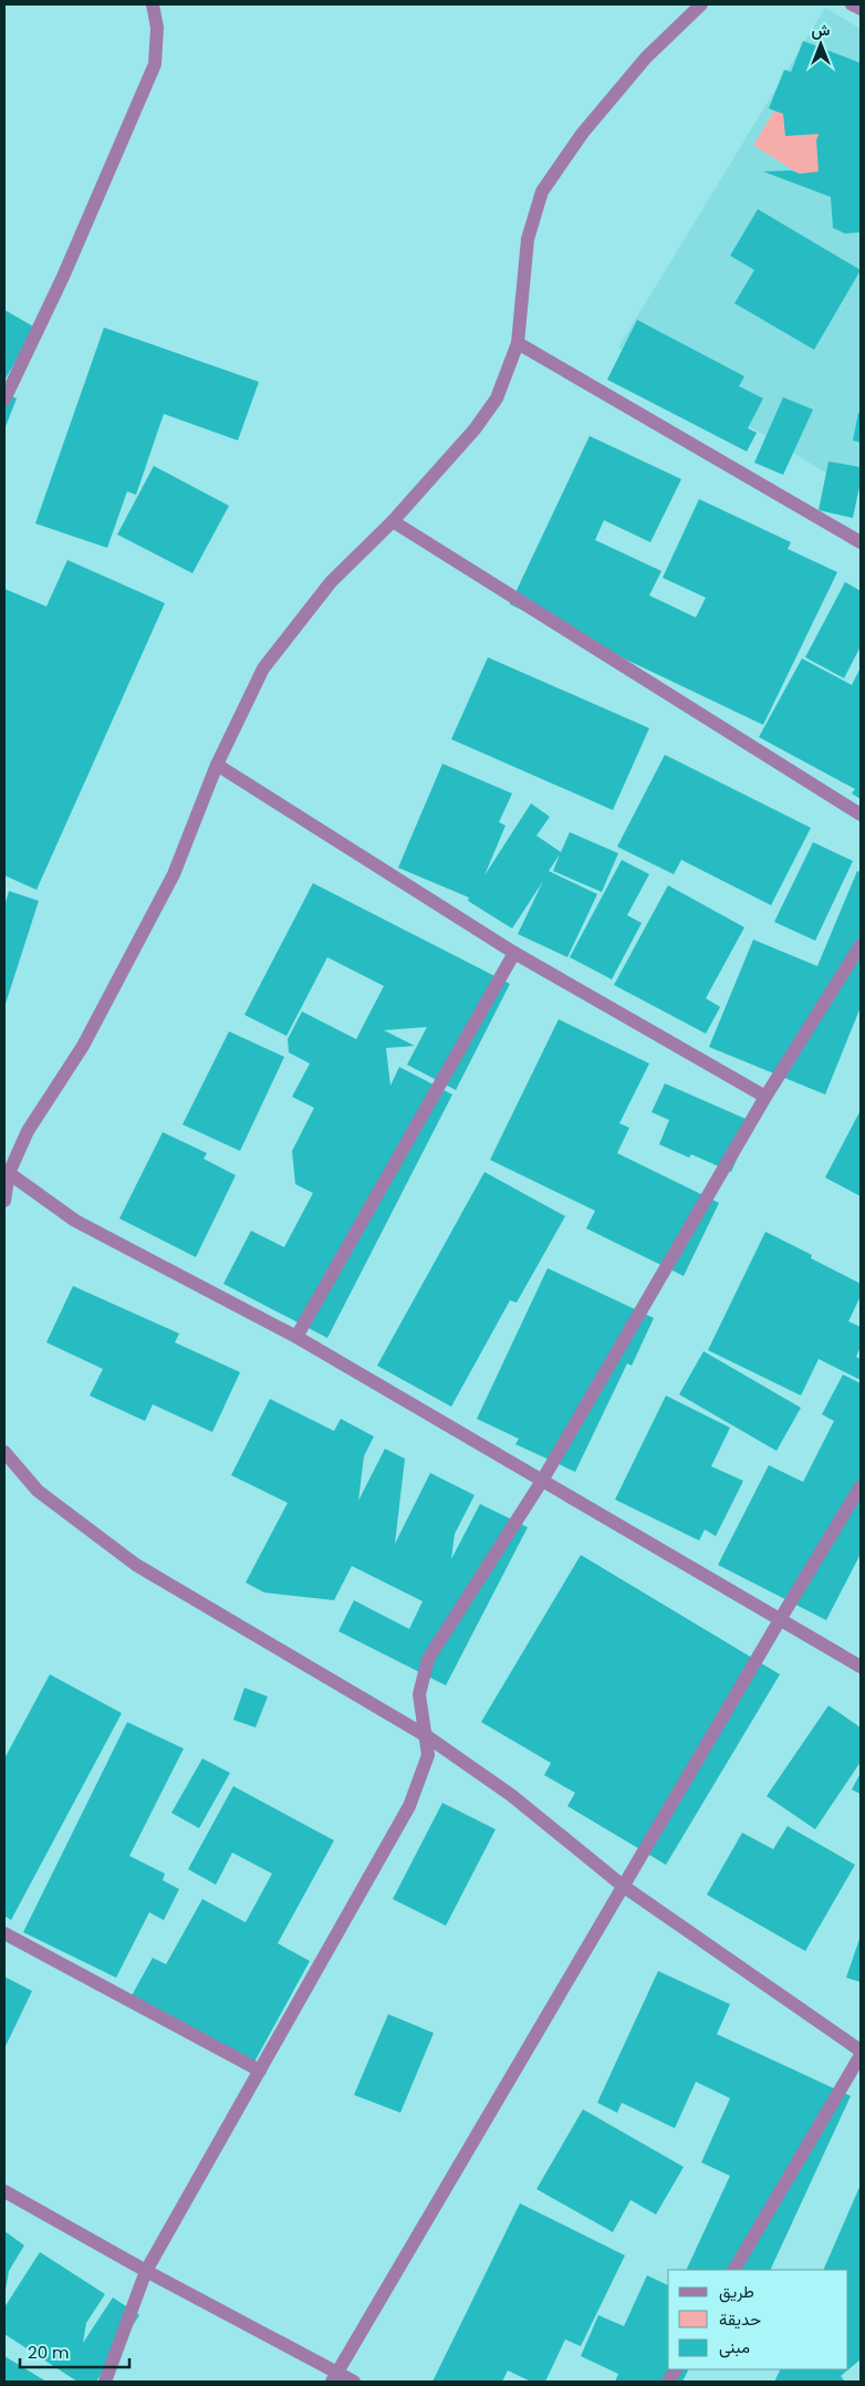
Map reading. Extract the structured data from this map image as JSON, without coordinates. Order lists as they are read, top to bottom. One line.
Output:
{"legend":["طريق","حديقة","مبنى"],"scale_bar":"20 m","north":"top"}
